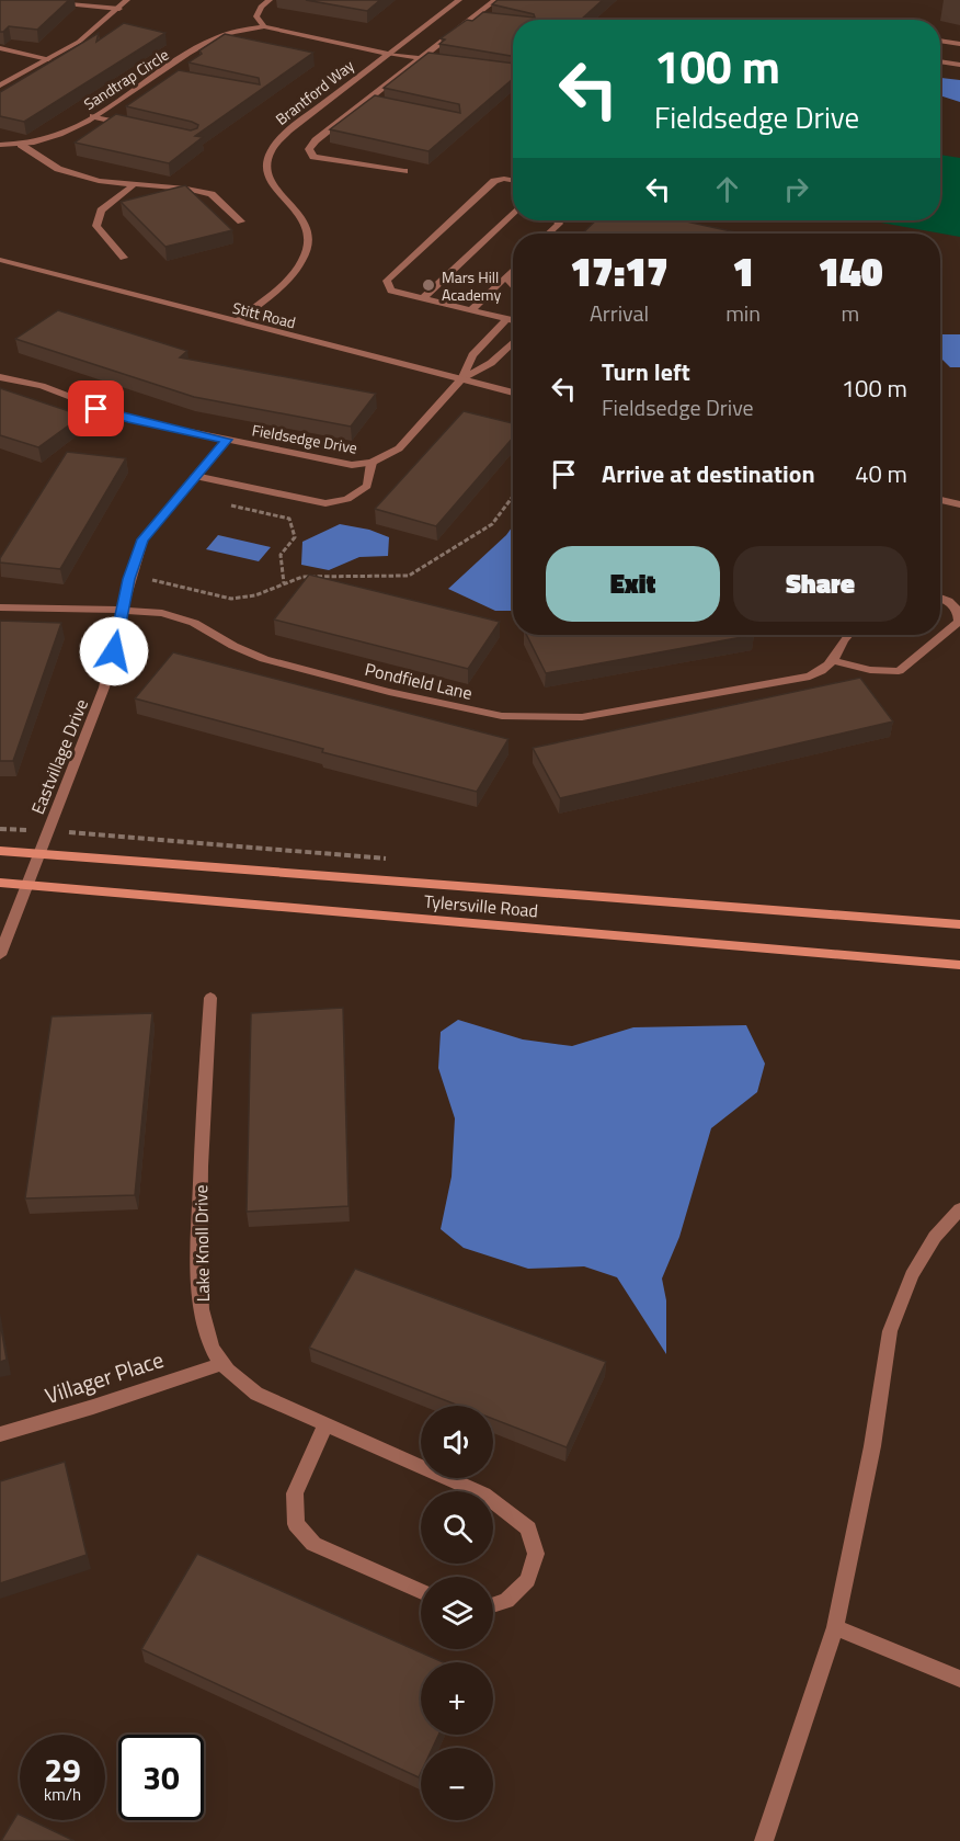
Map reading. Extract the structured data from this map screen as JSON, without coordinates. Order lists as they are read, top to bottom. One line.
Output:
{"streets":{"main road":["Tylersville Road"],"street":["Sandtrap Circle","Brantford Way","Stitt Road","Fieldsedge Drive","Pondfield Lane","Eastvillage Drive","Lake Knoll Drive","Villager Place"]},"crossings":[["Sandtrap Circle","Brantford Way"],["Brantford Way","Stitt Road"],["Stitt Road","Fieldsedge Drive"],["Fieldsedge Drive","Eastvillage Drive"],["Pondfield Lane","Eastvillage Drive"],["Eastvillage Drive","Tylersville Road"],["Lake Knoll Drive","Villager Place"]],"places":["Mars Hill Academy"],"page":{"turn":["100 m","Fieldsedge Drive"],"eta":["17:17","Arrival","1","min","140","m"],"list":[{"name":"Turn left","note":"Fieldsedge Drive","value":"100 m"},{"name":"Arrive at destination","value":"40 m"}],"buttons":["Exit","Share"],"map_buttons":["+","−"],"speed":"29 km/h","limit":"30"}}
